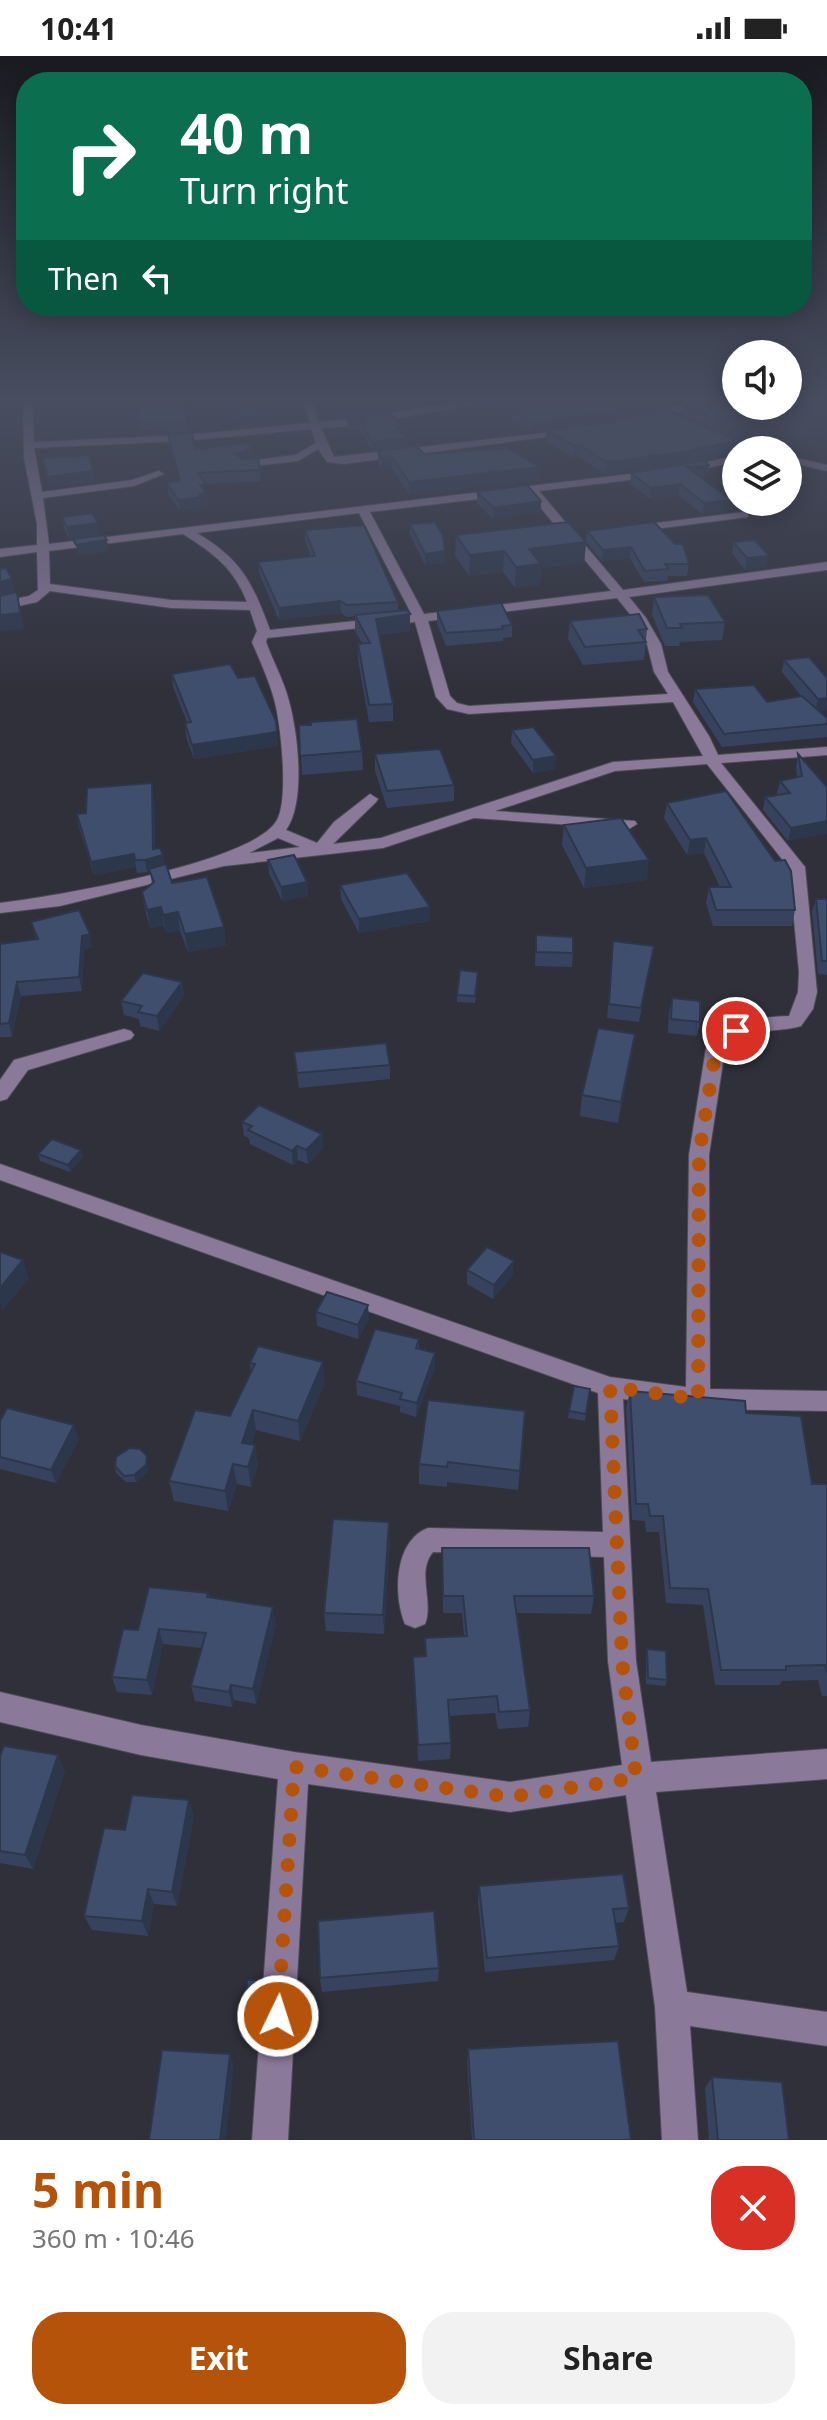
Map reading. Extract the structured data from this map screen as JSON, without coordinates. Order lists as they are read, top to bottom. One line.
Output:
{"page":{"status":"10:41","turn":["40 m","Turn right"],"then":"Then","heading":["5 min","360 m · 10:46"],"buttons":["Exit","Share"]}}
